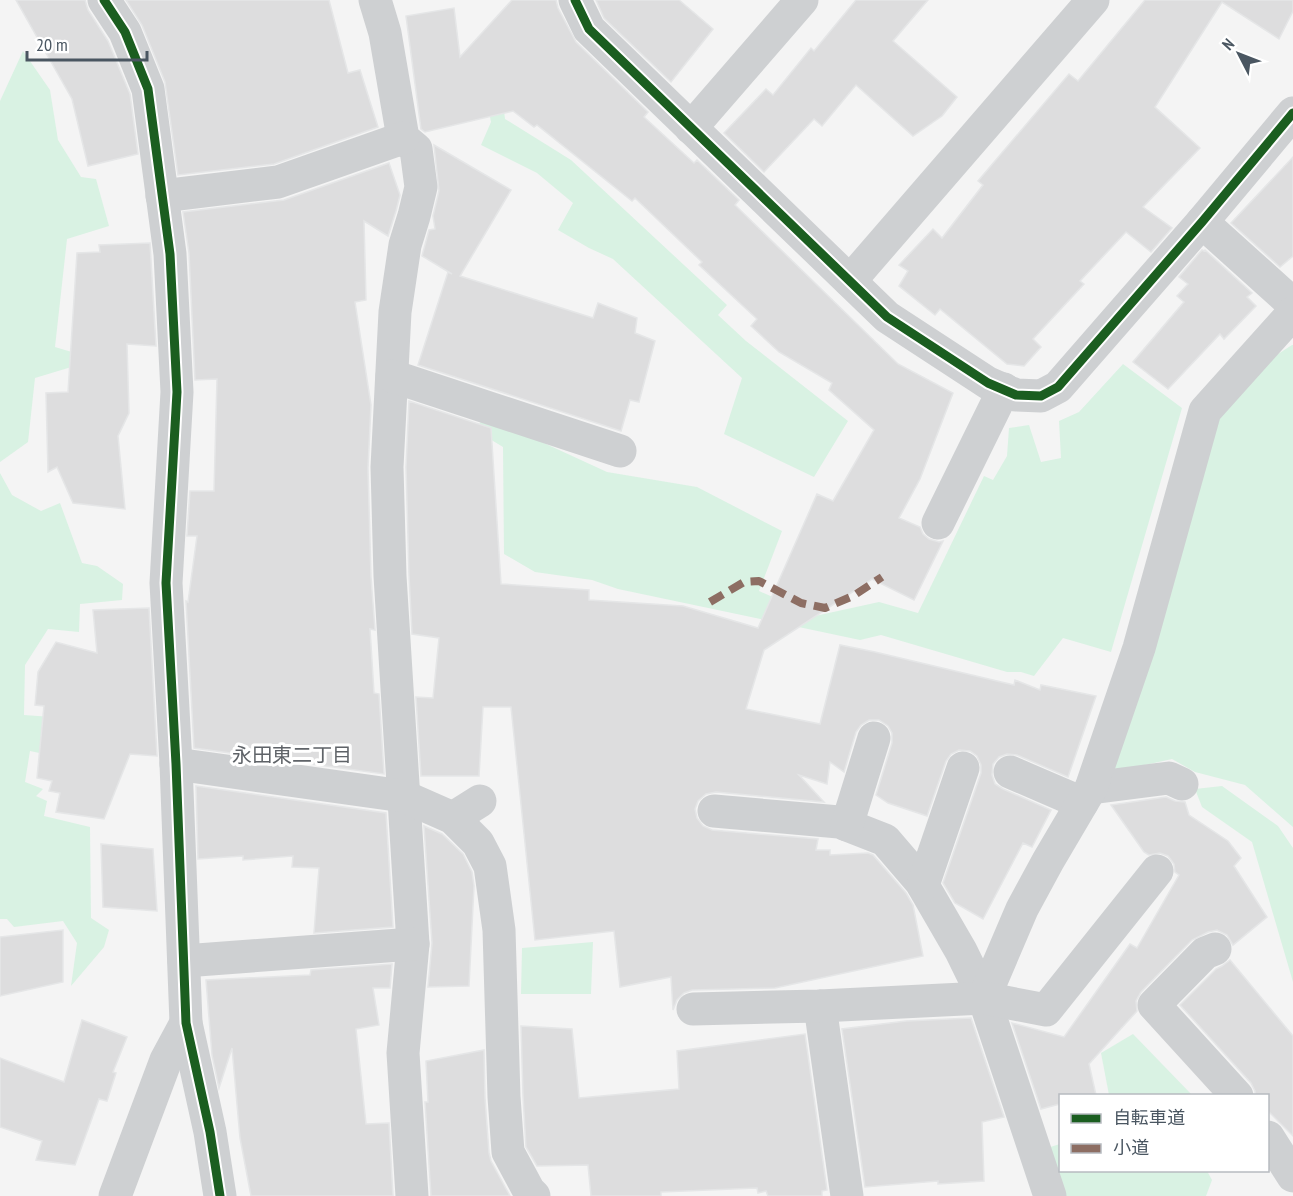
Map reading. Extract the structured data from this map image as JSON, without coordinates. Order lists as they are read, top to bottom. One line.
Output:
{"districts":["永田東二丁目"],"legend":["自転車道","小道"],"scale_bar":"20 m","north":"top left"}
